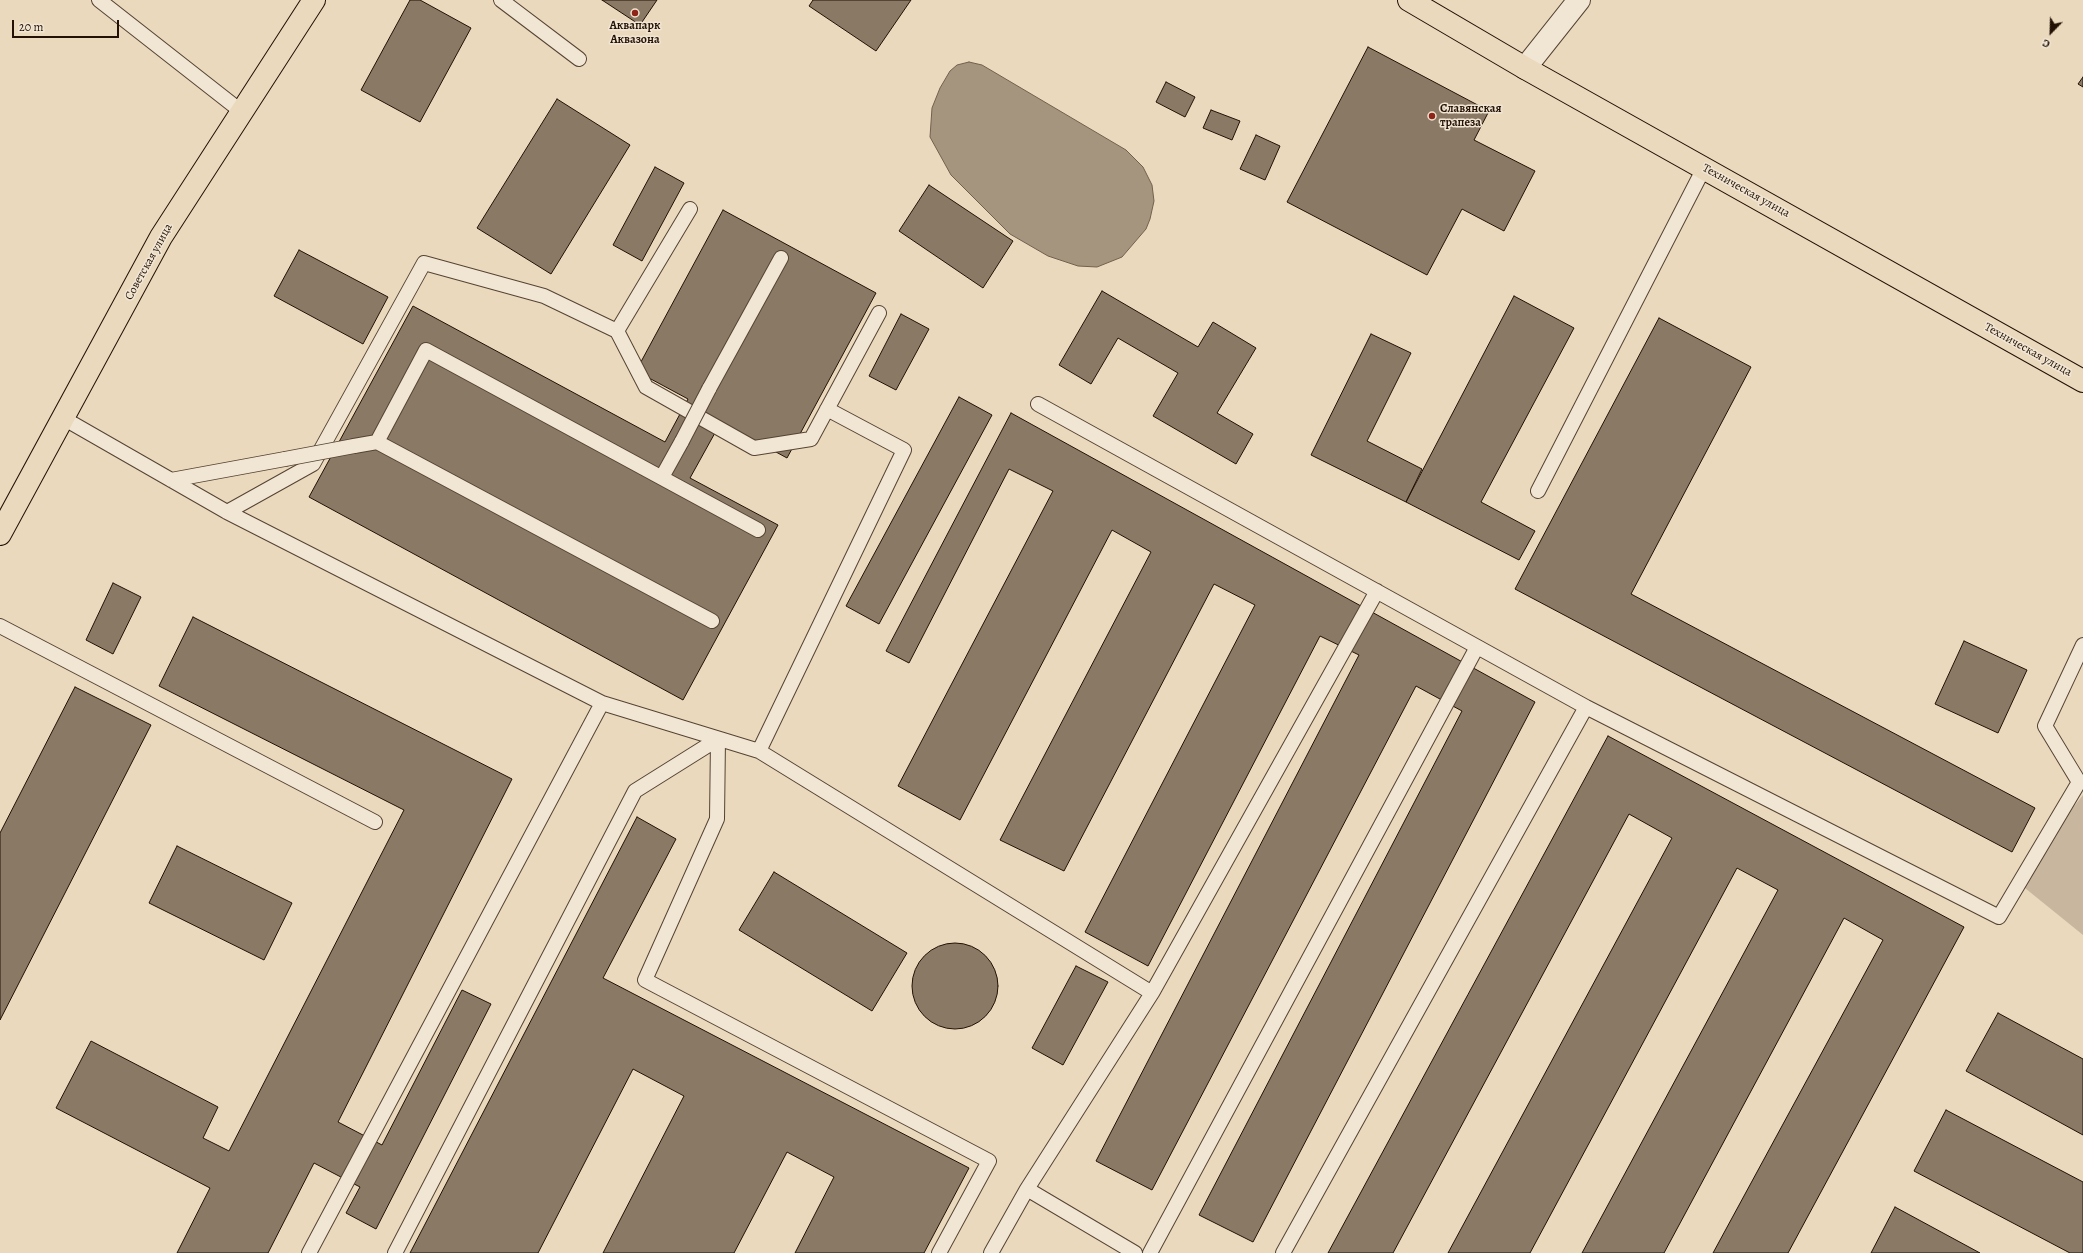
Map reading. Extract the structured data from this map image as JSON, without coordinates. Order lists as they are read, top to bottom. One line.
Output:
{"streets":{"main road":["Техническая улица","Советская улица"]},"places":["Аквапарк Аквазона","Славянская трапеза"],"scale_bar":"20 m","north":"bottom left"}
